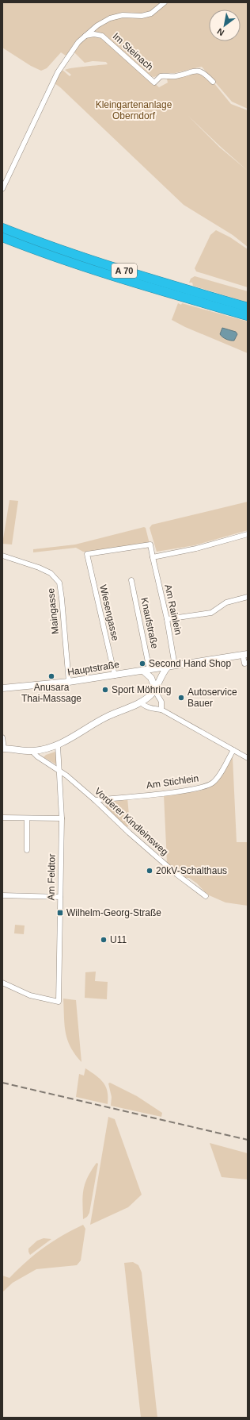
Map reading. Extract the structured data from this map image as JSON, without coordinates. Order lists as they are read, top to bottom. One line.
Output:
{"streets":{"highway":["A 70"],"main road":["Hauptstraße"],"street":["Im Steinach","Am Rainlein","Maingasse","Wiesengasse","Knaufstraße","Am Stichlein","Vorderer Kindleinsweg","Am Feldtor"]},"crossings":[["Am Rainlein","Wiesengasse"],["Am Rainlein","Hauptstraße"],["Maingasse","Hauptstraße"],["Wiesengasse","Hauptstraße"],["Knaufstraße","Hauptstraße"],["Am Stichlein","Vorderer Kindleinsweg"],["Vorderer Kindleinsweg","Am Feldtor"]],"parks":["Kleingartenanlage Oberndorf"],"places":{"other":["Second Hand Shop","Anusara Thai-Massage","Sport Möhring","Autoservice Bauer","20kV-Schalthaus","U11"],"transit":["Wilhelm-Georg-Straße"]},"north":"bottom left"}
